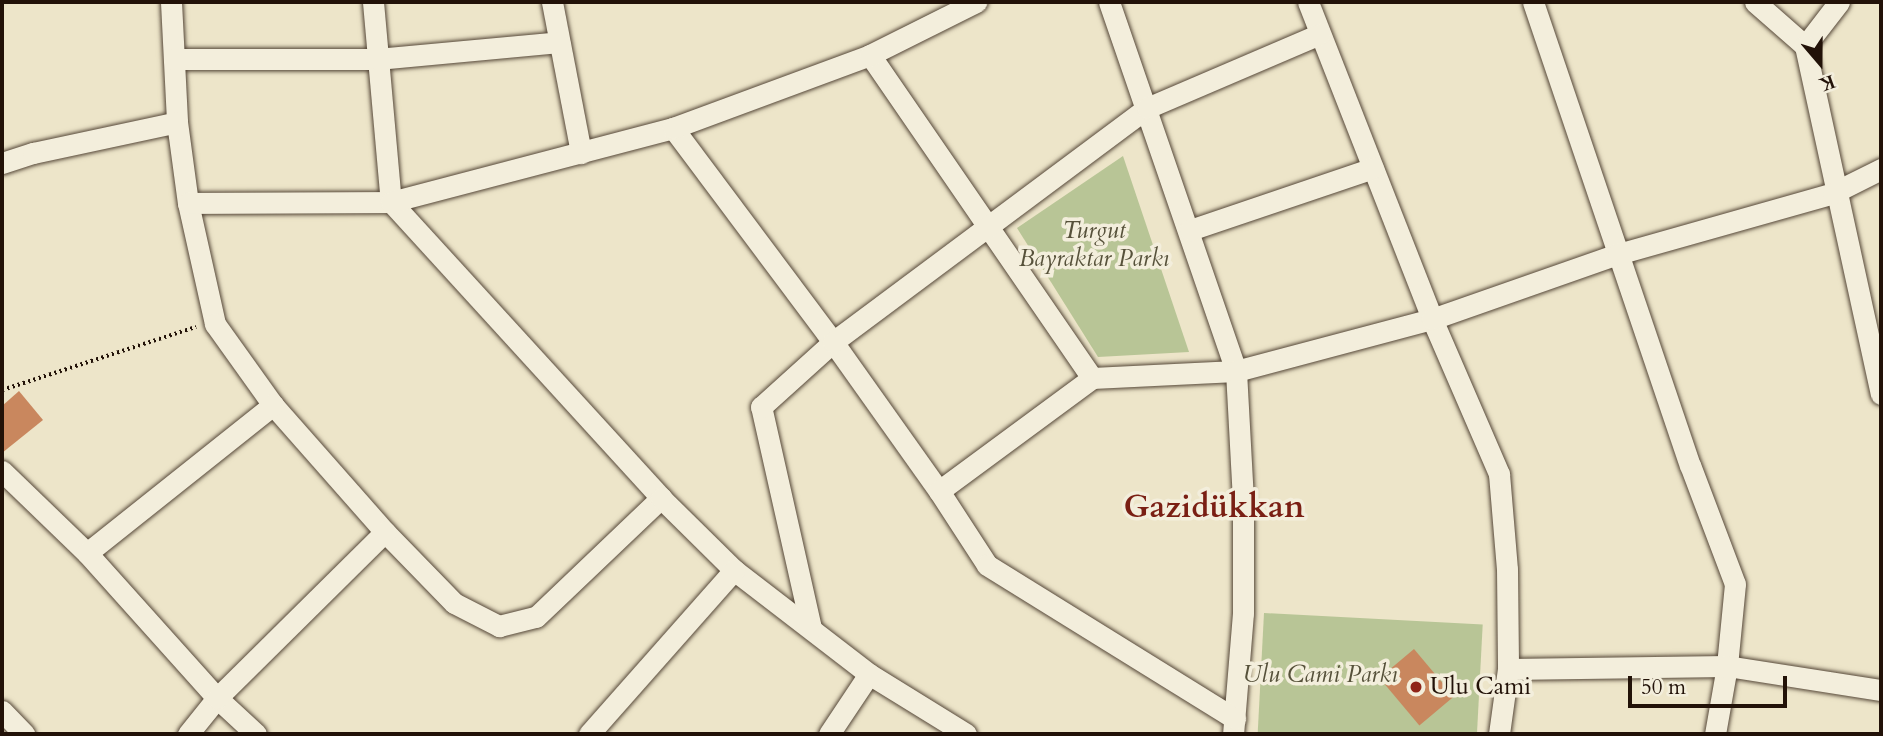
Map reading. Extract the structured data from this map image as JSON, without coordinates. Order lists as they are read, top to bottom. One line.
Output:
{"districts":["Gazidükkan"],"parks":["Turgut Bayraktar Parkı","Ulu Cami Parkı"],"places":["Ulu Cami"],"scale_bar":"50 m","north":"bottom"}
